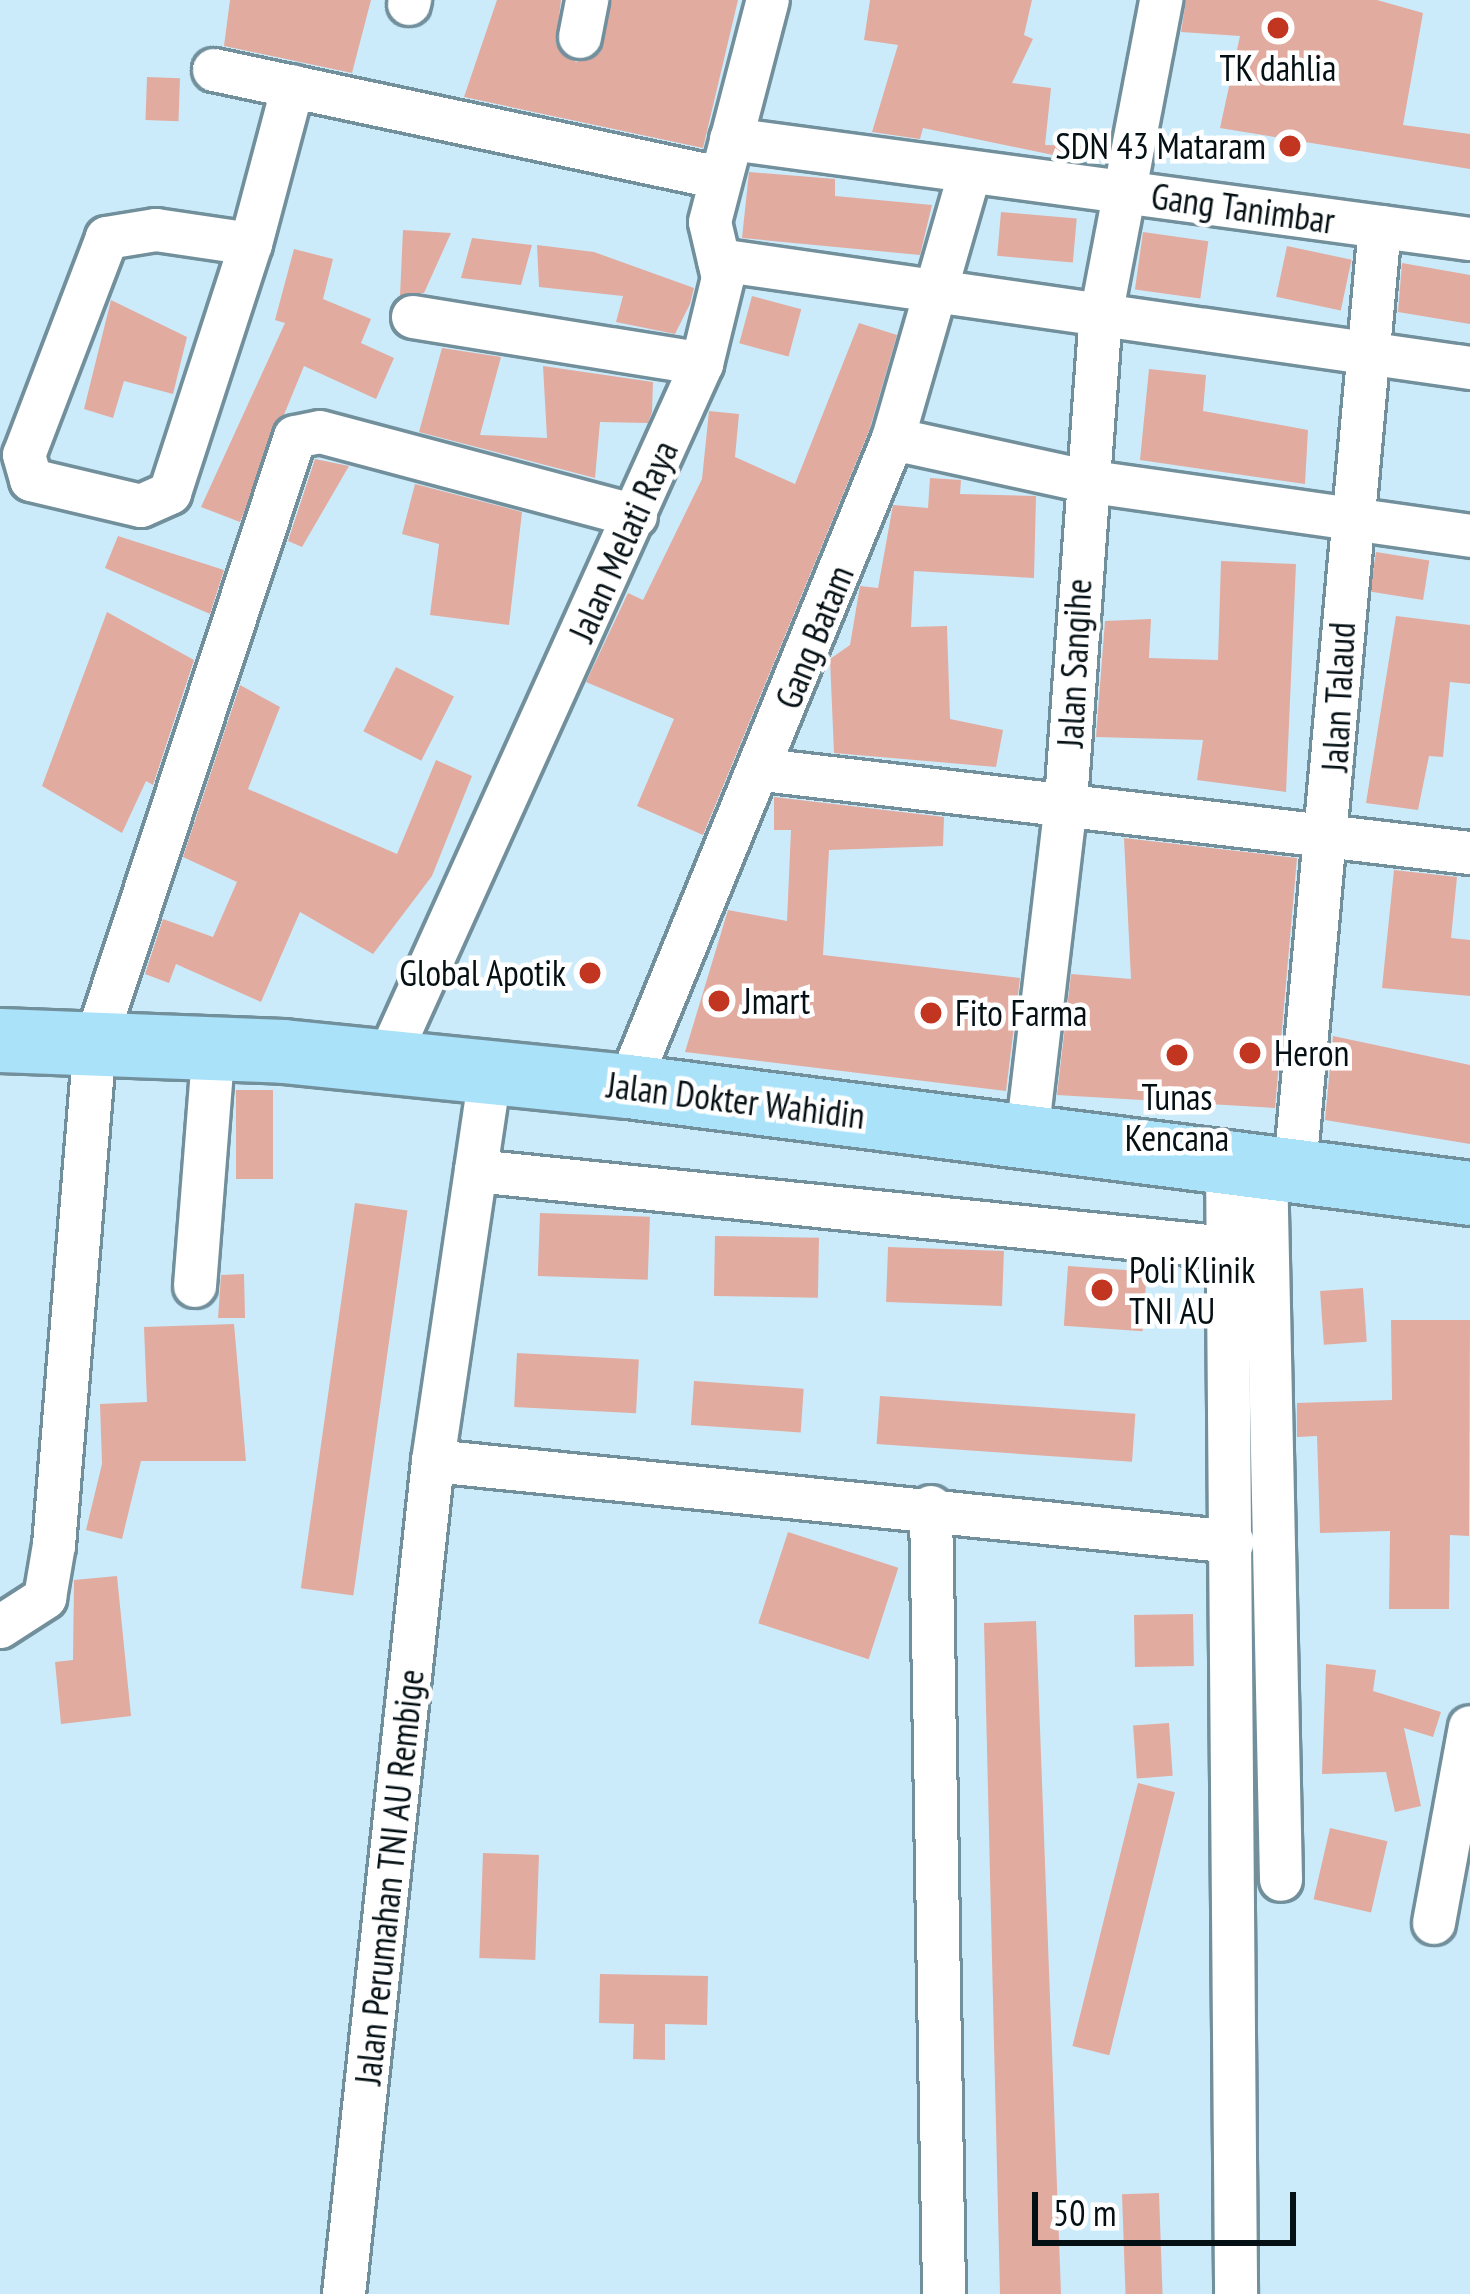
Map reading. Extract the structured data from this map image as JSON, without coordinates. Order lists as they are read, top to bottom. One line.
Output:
{"streets":{"main road":["Jalan Dokter Wahidin"],"street":["Gang Tanimbar","Jalan Melati Raya","Gang Batam","Jalan Sangihe","Jalan Talaud","Jalan Perumahan TNI AU Rembige"]},"crossings":[["Gang Tanimbar","Jalan Melati Raya"],["Gang Tanimbar","Gang Batam"],["Gang Tanimbar","Jalan Sangihe"],["Gang Tanimbar","Jalan Talaud"],["Jalan Melati Raya","Jalan Dokter Wahidin"],["Gang Batam","Jalan Dokter Wahidin"],["Jalan Sangihe","Jalan Dokter Wahidin"],["Jalan Talaud","Jalan Dokter Wahidin"],["Jalan Dokter Wahidin","Jalan Perumahan TNI AU Rembige"]],"places":["TK dahlia","SDN 43 Mataram","Global Apotik","Jmart","Fito Farma","Heron","Tunas Kencana","Poli Klinik TNI AU"],"scale_bar":"50 m"}
